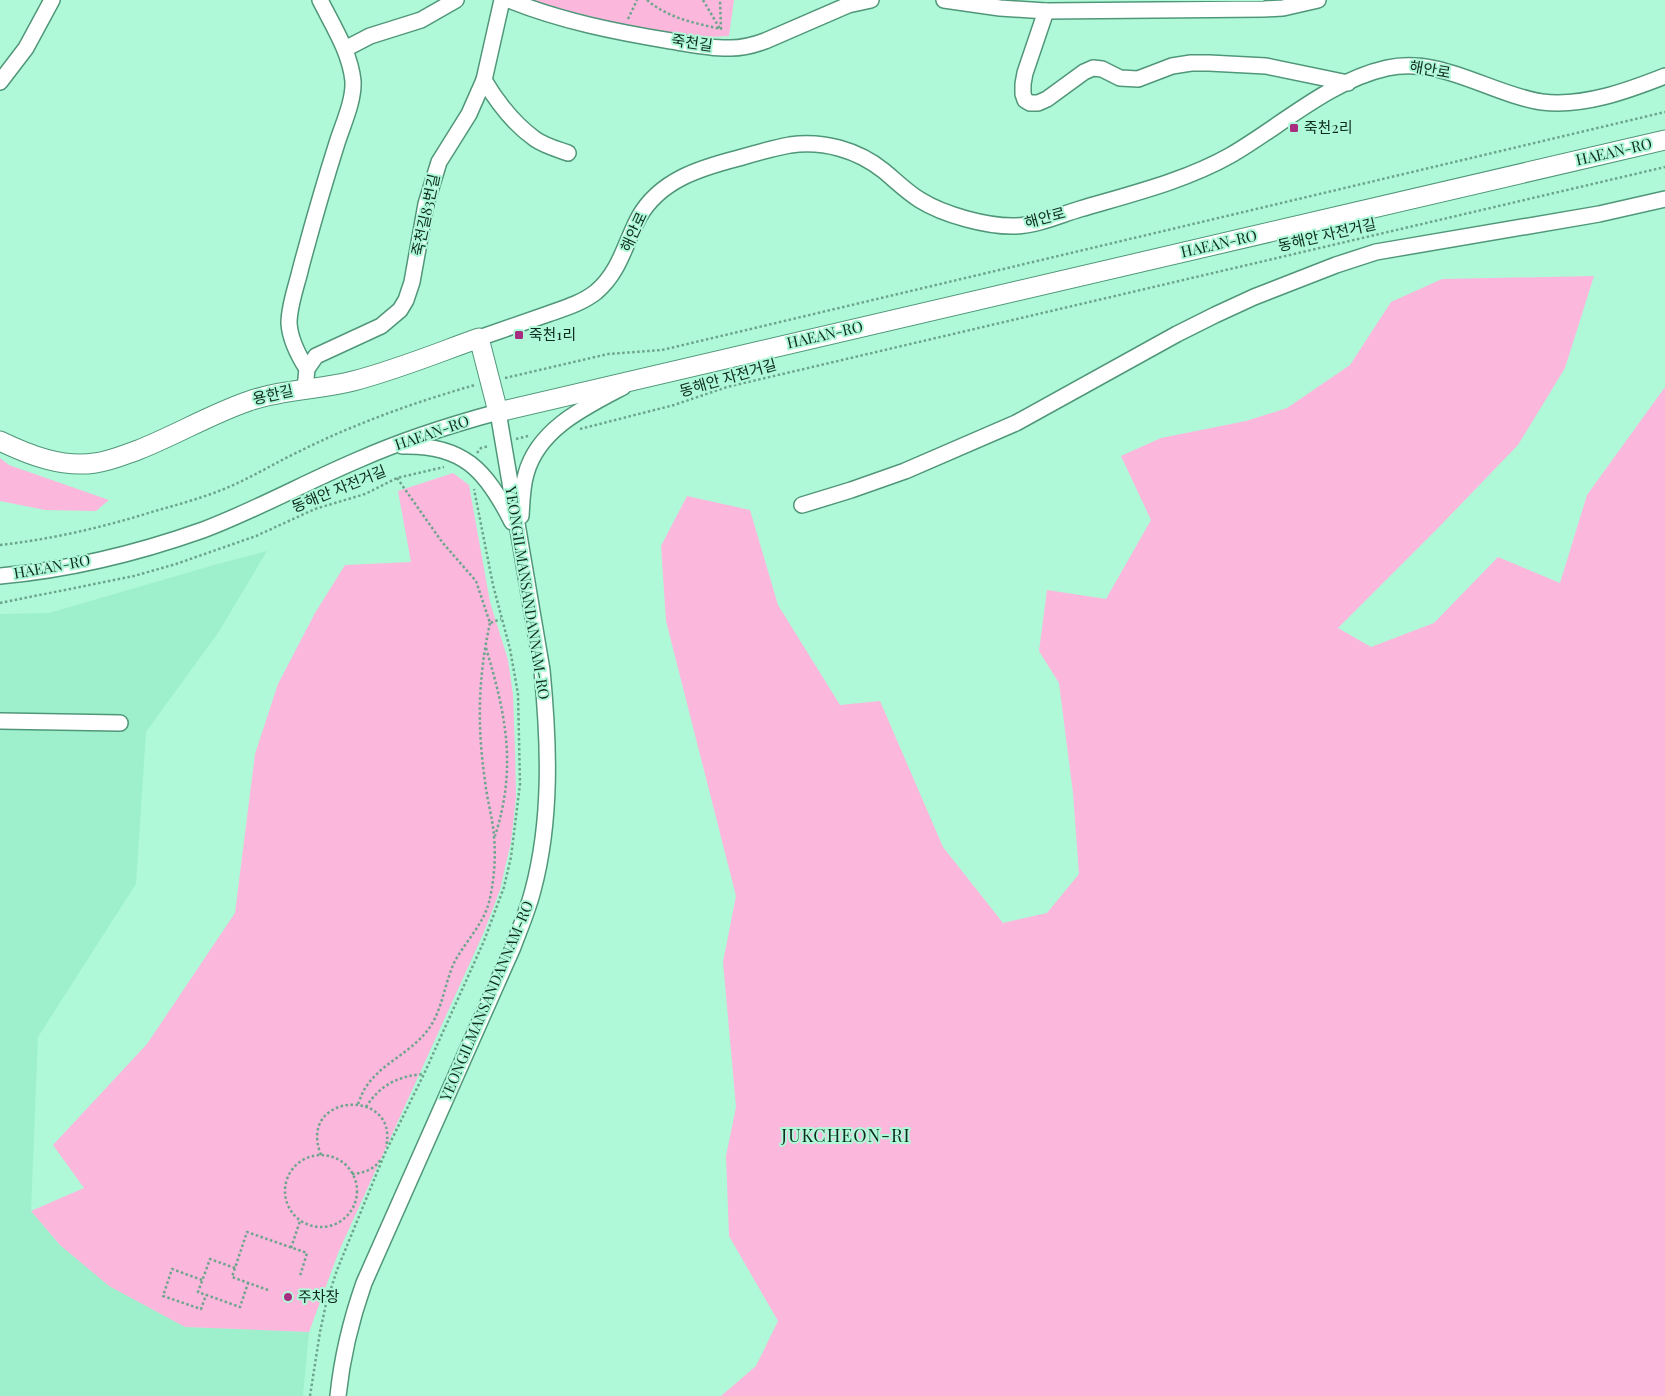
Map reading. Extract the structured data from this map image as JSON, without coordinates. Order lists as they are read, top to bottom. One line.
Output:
{"streets":{"main road":["HAEAN-RO","용한길"],"street":["죽천길","해안로","죽천길83번길","YEONGILMANSANDANNAM-RO"],"path":["동해안 자전거길"]},"crossings":[["해안로","용한길"],["HAEAN-RO","YEONGILMANSANDANNAM-RO"]],"districts":["JUKCHEON-RI"],"places":{"transit":["죽천2리","죽천1리"],"other":["주차장"]}}
